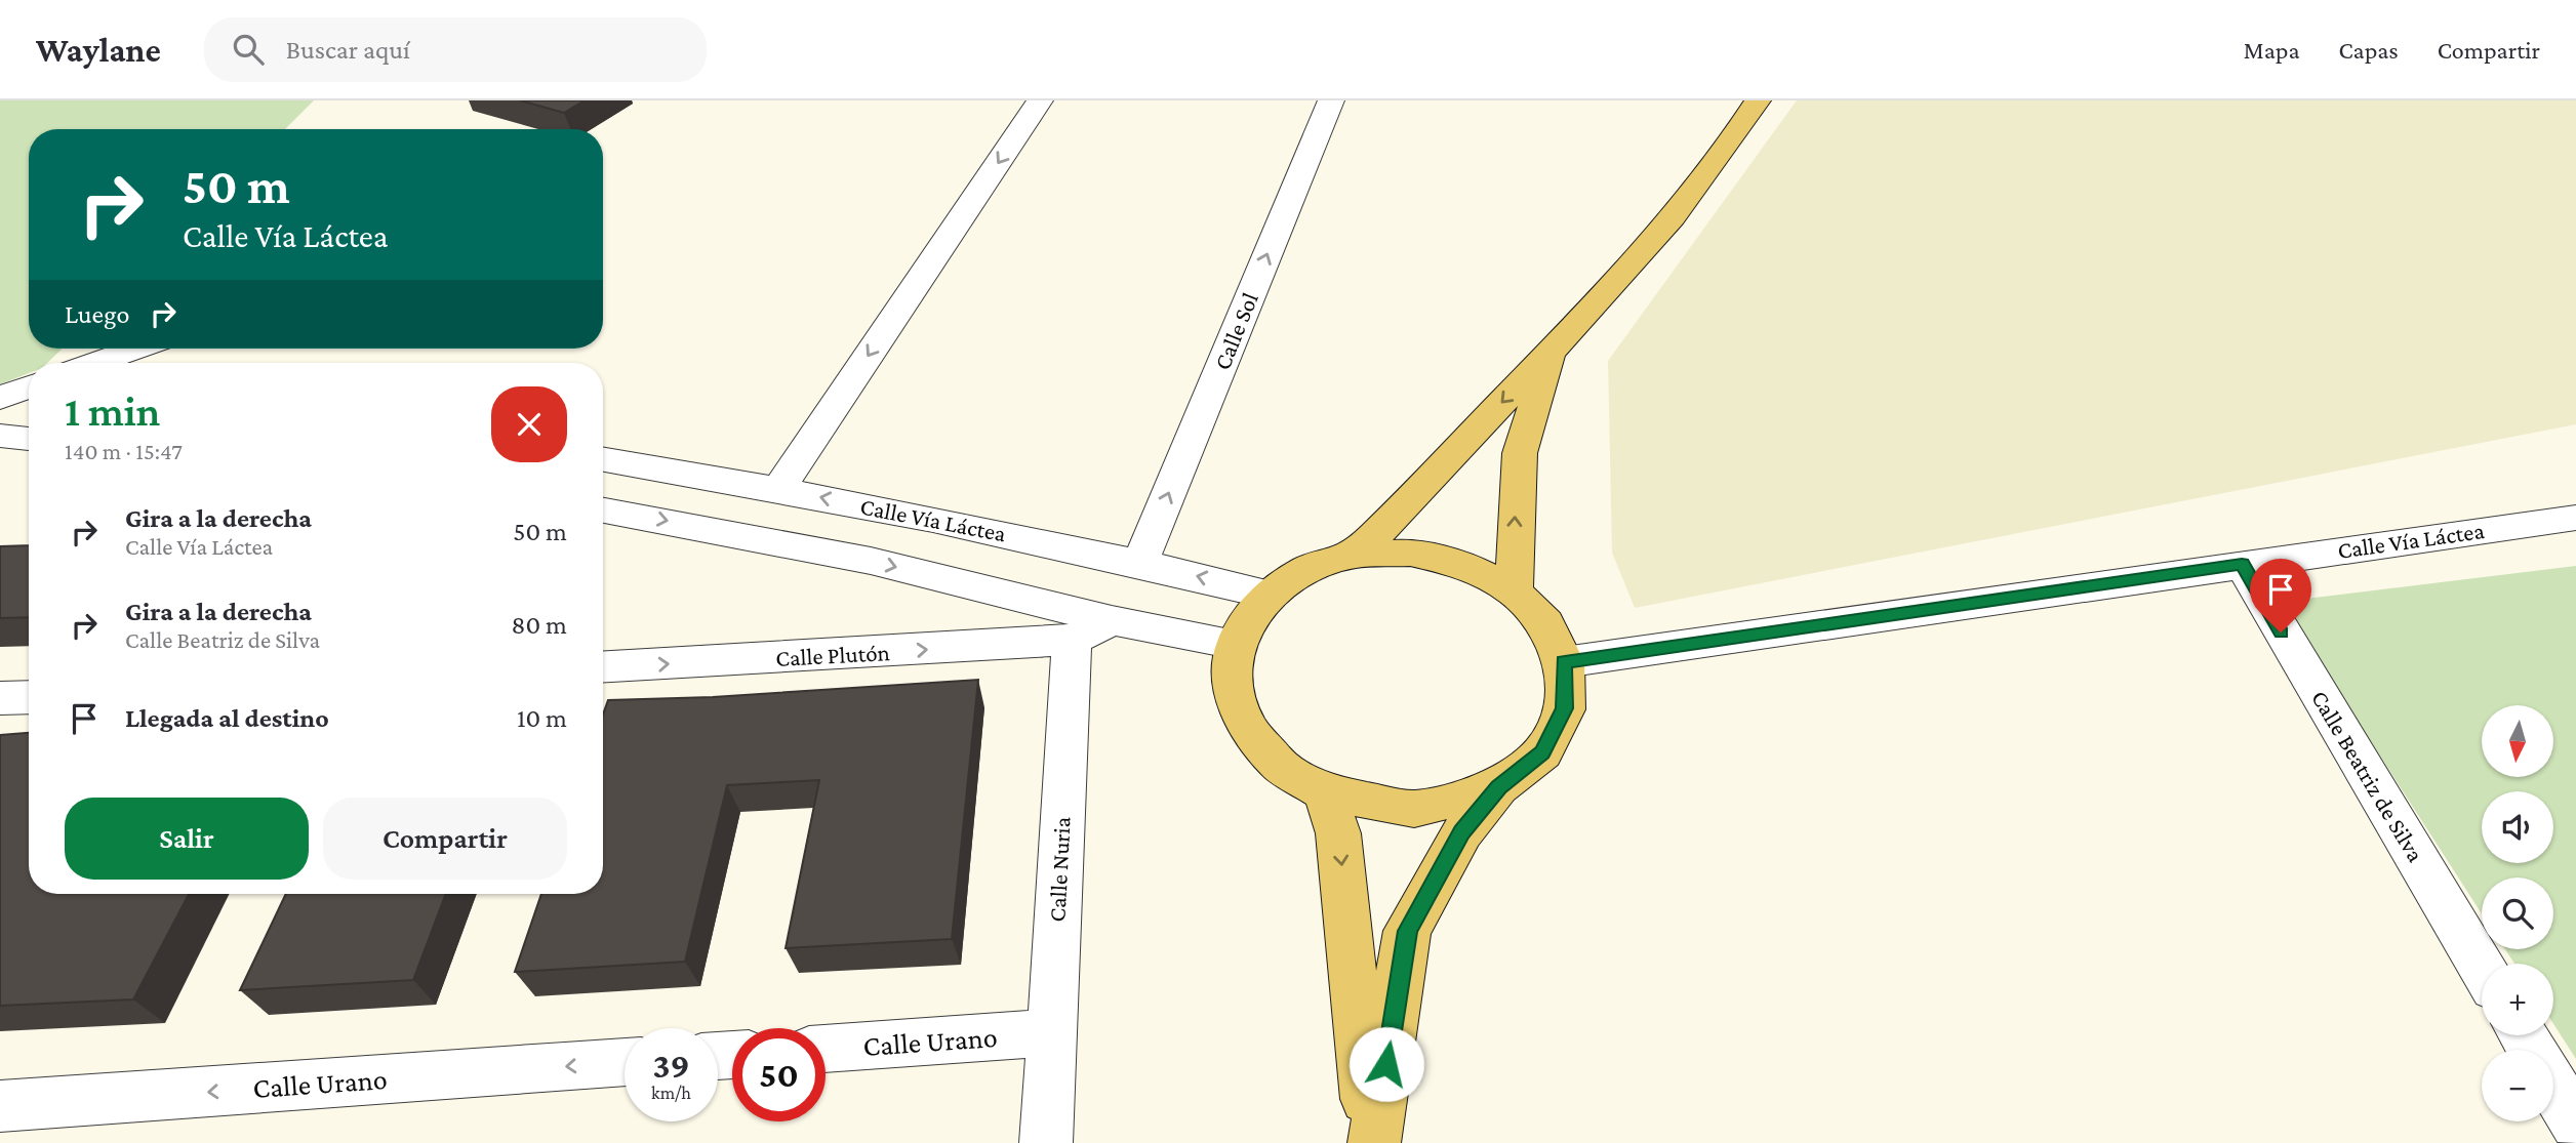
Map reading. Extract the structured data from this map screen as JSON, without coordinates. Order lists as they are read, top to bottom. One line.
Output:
{"streets":{"street":["Calle Sol","Calle Vía Láctea","Calle Plutón","Calle Beatriz de Silva","Calle Nuria","Calle Urano"]},"crossings":[["Calle Sol","Calle Vía Láctea"],["Calle Vía Láctea","Calle Beatriz de Silva"],["Calle Plutón","Calle Nuria"],["Calle Nuria","Calle Urano"]],"one_way":["Calle Urano"],"north":"bottom","page":{"header":"Waylane","search":"Buscar aquí","nav":["Mapa","Capas","Compartir"],"turn":["50 m","Calle Vía Láctea"],"then":"Luego","heading":["1 min","140 m · 15:47"],"list":[{"name":"Gira a la derecha","note":"Calle Vía Láctea","value":"50 m"},{"name":"Gira a la derecha","note":"Calle Beatriz de Silva","value":"80 m"},{"name":"Llegada al destino","value":"10 m"}],"map_buttons":["+","−"],"buttons":["Salir","Compartir"],"speed":"39 km/h","limit":"50"}}
